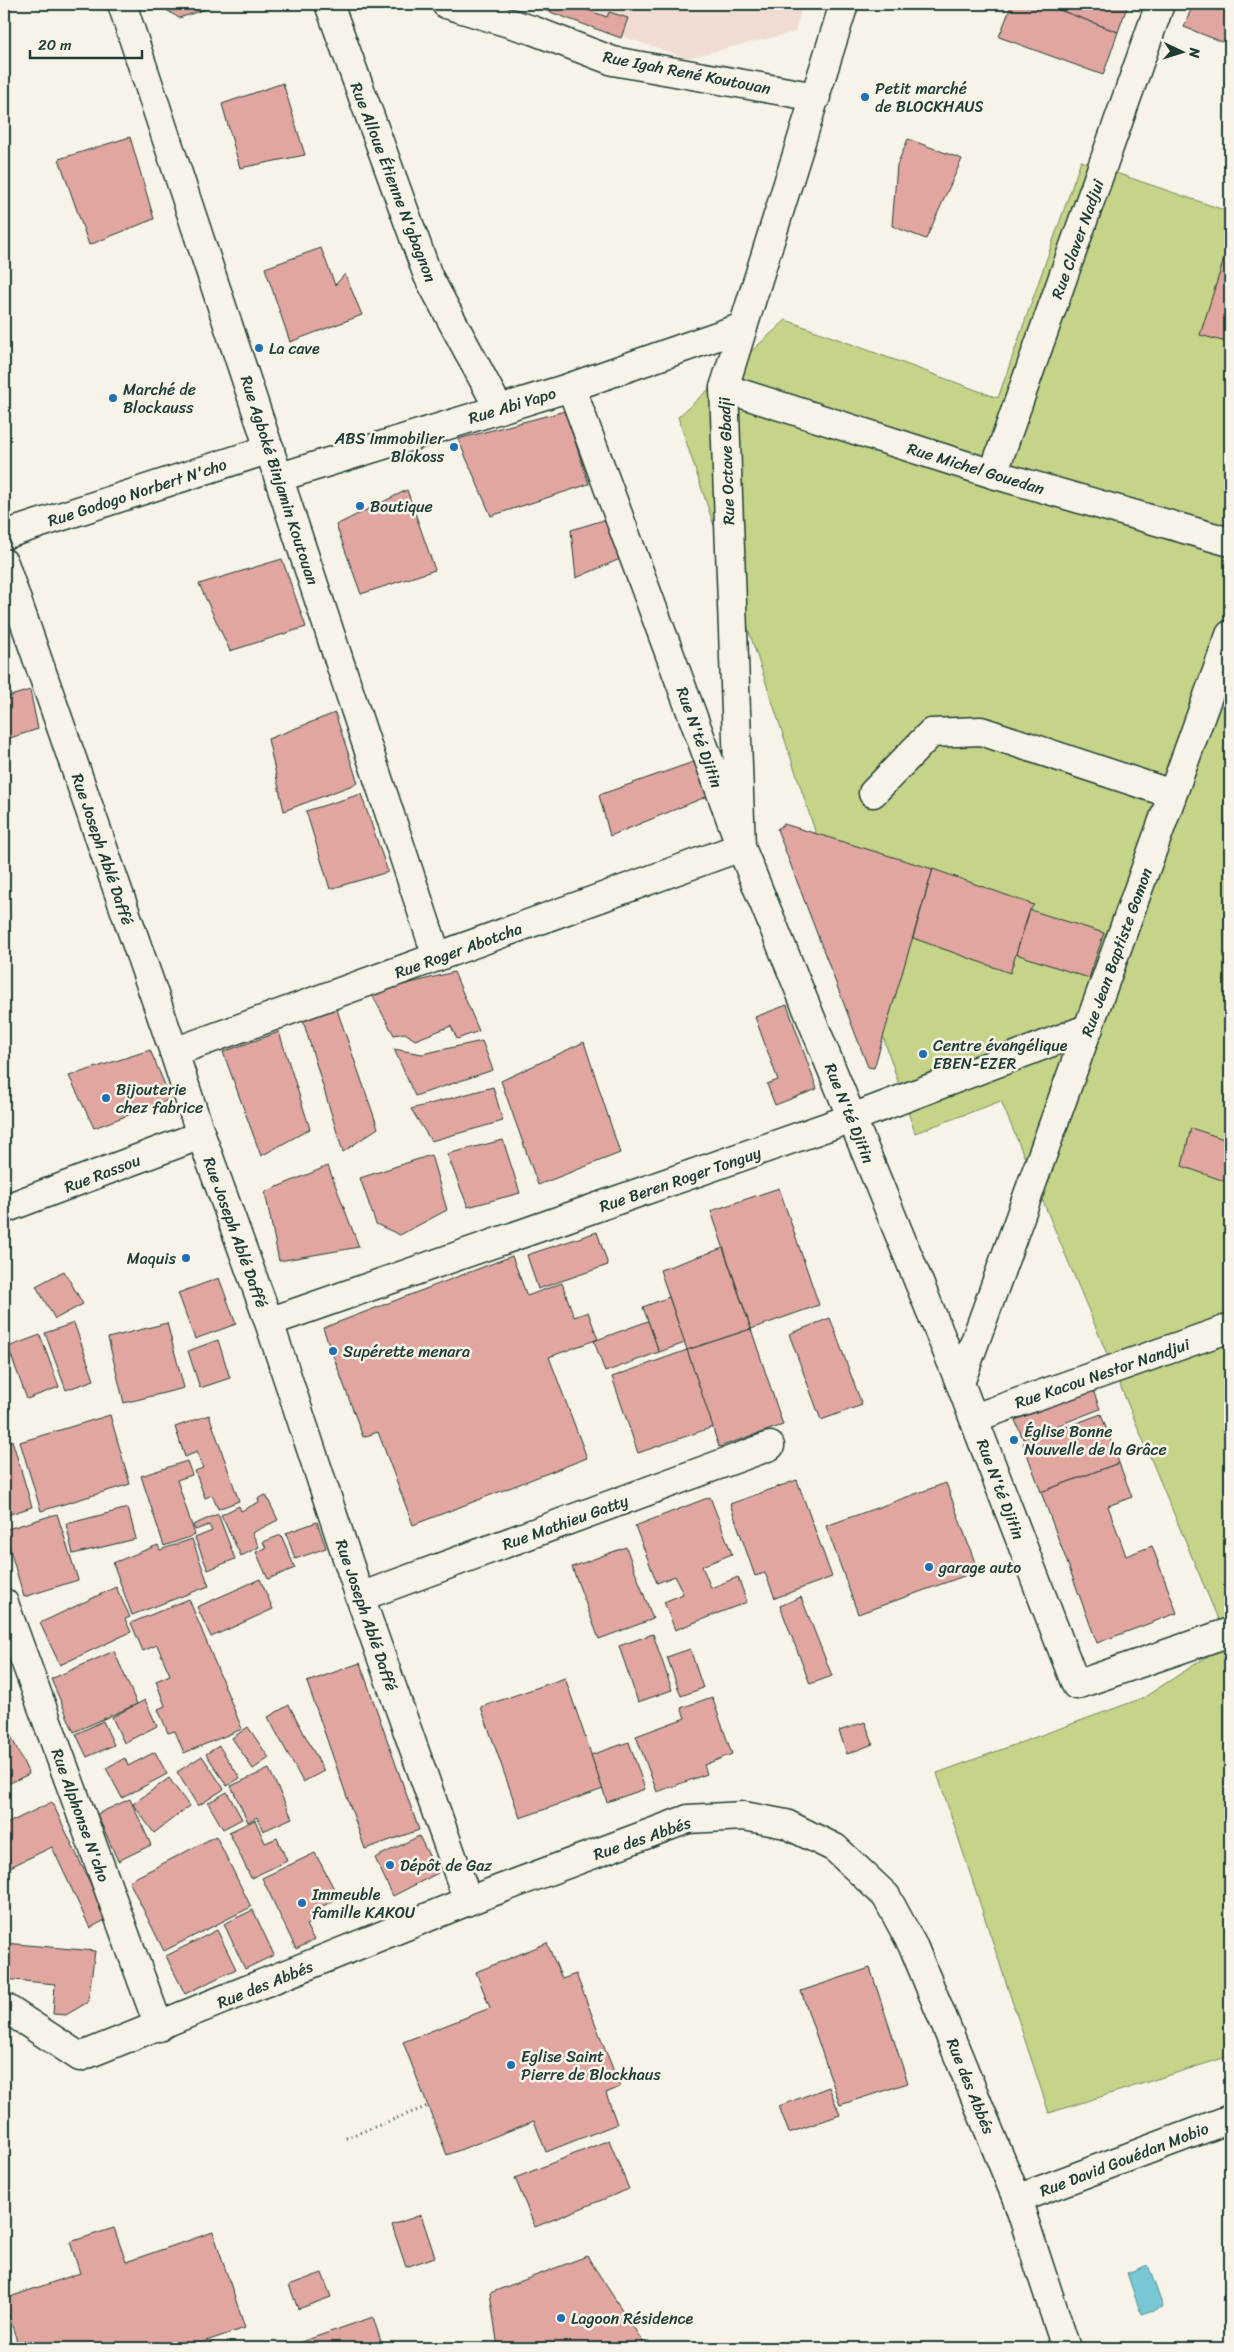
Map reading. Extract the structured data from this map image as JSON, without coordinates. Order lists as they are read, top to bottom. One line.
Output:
{"streets":{"street":["Rue Igah René Koutouan","Rue Alloue Étienne N'gbagnon","Rue Claver Nadjui","Rue Abi Yapo","Rue Octave Gbadji","Rue Michel Gouedan","Rue Agboké Binjamin Koutouan","Rue Godogo Norbert N'cho","Rue N'té Djitin","Rue Joseph Ablé Daffé","Rue Roger Abotcha","Rue Jean Baptiste Gomon","Rue Rassou","Rue Beren Roger Tonguy","Rue Kacou Nestor Nandjui","Rue Mathieu Gatty","Rue Alphonse N'cho","Rue des Abbés","Rue David Gouédan Mobio"]},"crossings":[["Rue Igah René Koutouan","Rue Octave Gbadji"],["Rue Alloue Étienne N'gbagnon","Rue Abi Yapo"],["Rue Claver Nadjui","Rue Michel Gouedan"],["Rue Abi Yapo","Rue Octave Gbadji"],["Rue Abi Yapo","Rue Agboké Binjamin Koutouan"],["Rue Abi Yapo","Rue N'té Djitin"],["Rue Octave Gbadji","Rue Michel Gouedan"],["Rue Octave Gbadji","Rue N'té Djitin"],["Rue Octave Gbadji","Rue Roger Abotcha"],["Rue Agboké Binjamin Koutouan","Rue Godogo Norbert N'cho"],["Rue Agboké Binjamin Koutouan","Rue Roger Abotcha"],["Rue N'té Djitin","Rue Roger Abotcha"],["Rue N'té Djitin","Rue Jean Baptiste Gomon"],["Rue N'té Djitin","Rue Beren Roger Tonguy"],["Rue N'té Djitin","Rue Kacou Nestor Nandjui"],["Rue Joseph Ablé Daffé","Rue Roger Abotcha"],["Rue Joseph Ablé Daffé","Rue Rassou"],["Rue Joseph Ablé Daffé","Rue Beren Roger Tonguy"],["Rue Joseph Ablé Daffé","Rue Mathieu Gatty"],["Rue Joseph Ablé Daffé","Rue des Abbés"],["Rue Jean Baptiste Gomon","Rue Beren Roger Tonguy"],["Rue Alphonse N'cho","Rue des Abbés"],["Rue des Abbés","Rue David Gouédan Mobio"]],"places":["Petit marché de BLOCKHAUS","La cave","Marché de Blockauss","ABS Immobilier Blokoss","Boutique","Centre évangélique EBEN-EZER","Bijouterie chez fabrice","Maquis","Supérette menara","Église Bonne Nouvelle de la Grâce","garage auto","Dépôt de Gaz","Immeuble famille KAKOU","Eglise Saint Pierre de Blockhaus","Lagoon Résidence"],"scale_bar":"20 m","north":"right"}
